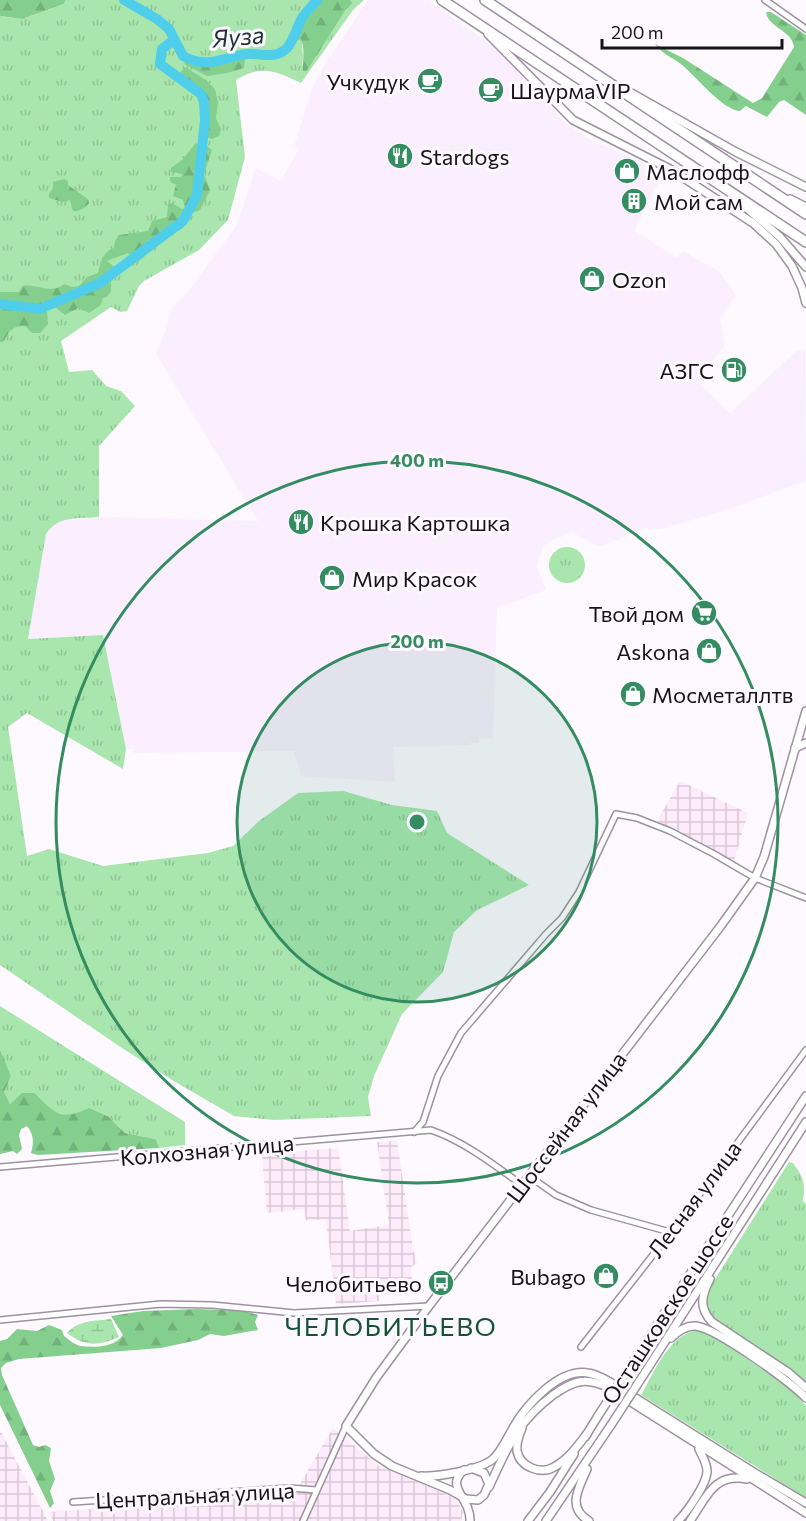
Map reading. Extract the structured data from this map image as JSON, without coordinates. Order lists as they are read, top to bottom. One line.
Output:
{"streets":{"street":["Шоссейная улица","Колхозная улица","Лесная улица","Осташковское шоссе","Центральная улица"]},"crossings":[["Шоссейная улица","Колхозная улица"],["Шоссейная улица","Центральная улица"]],"districts":["ЧЕЛОБИТЬЕВО"],"water":["Яуза"],"places":{"cafe":["Учкудук","ШаурмаVIP"],"restaurant":["Stardogs","Крошка Картошка"],"shop":["Маслофф","Ozon","Мир Красок","Askona","Мосметаллтв","Bubago"],"building":["Мой сам"],"fuel station":["АЗГС"],"supermarket":["Твой дом"],"bus stop":["Челобитьево"]},"scale_bar":"200 m","rings":["400 m","200 m"]}
